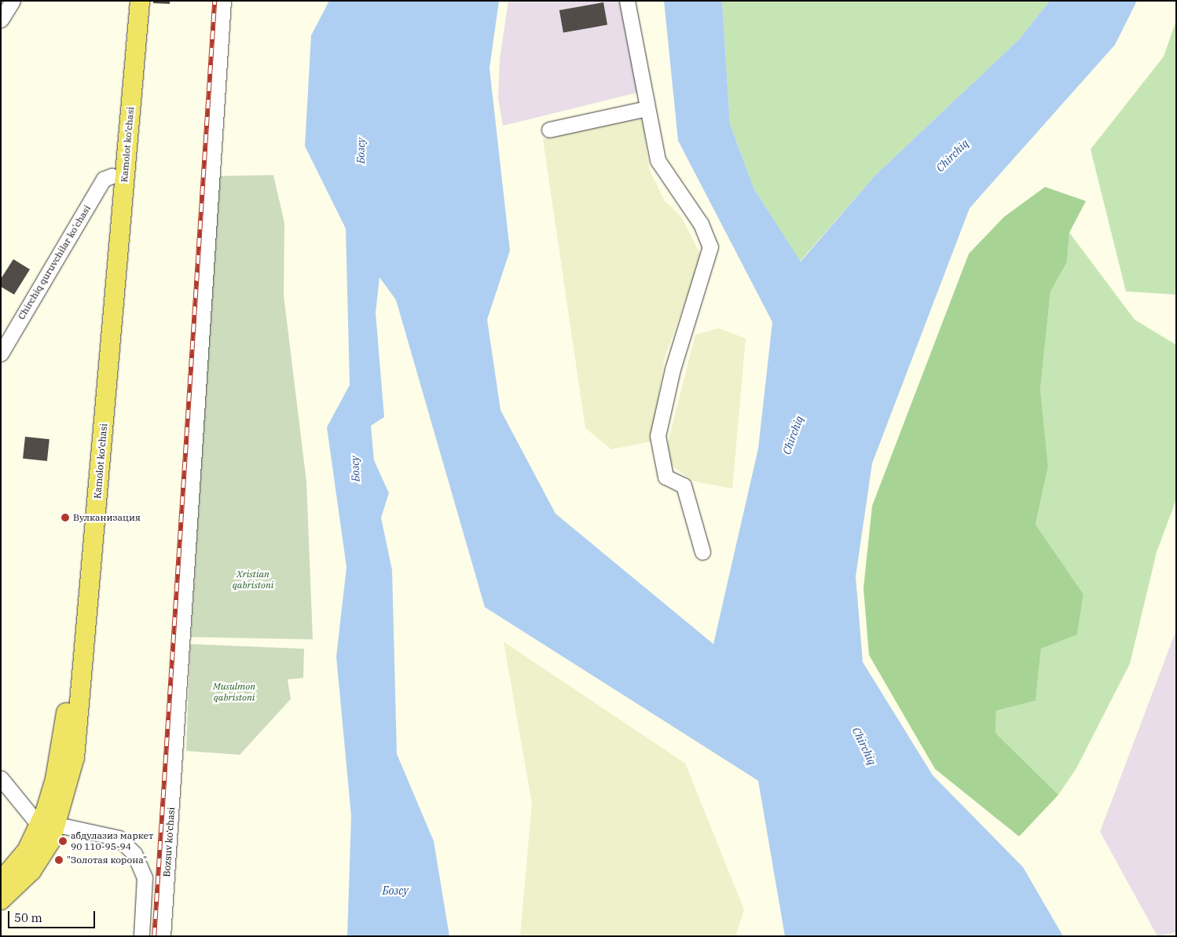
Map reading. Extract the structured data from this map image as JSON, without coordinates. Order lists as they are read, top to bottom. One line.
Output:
{"streets":{"main road":["Kamolot ko‘chasi"],"street":["Chirchiq quruvchilar ko'chasi","Bozsuv ko‘chasi"]},"water":["Бозсу","Chirchiq"],"parks":["Xristian qabristoni","Musulmon qabristoni"],"places":["Вулканизация","абдулазиз маркет 90 110-95-94","\"Золотая корона\""],"scale_bar":"50 m"}
